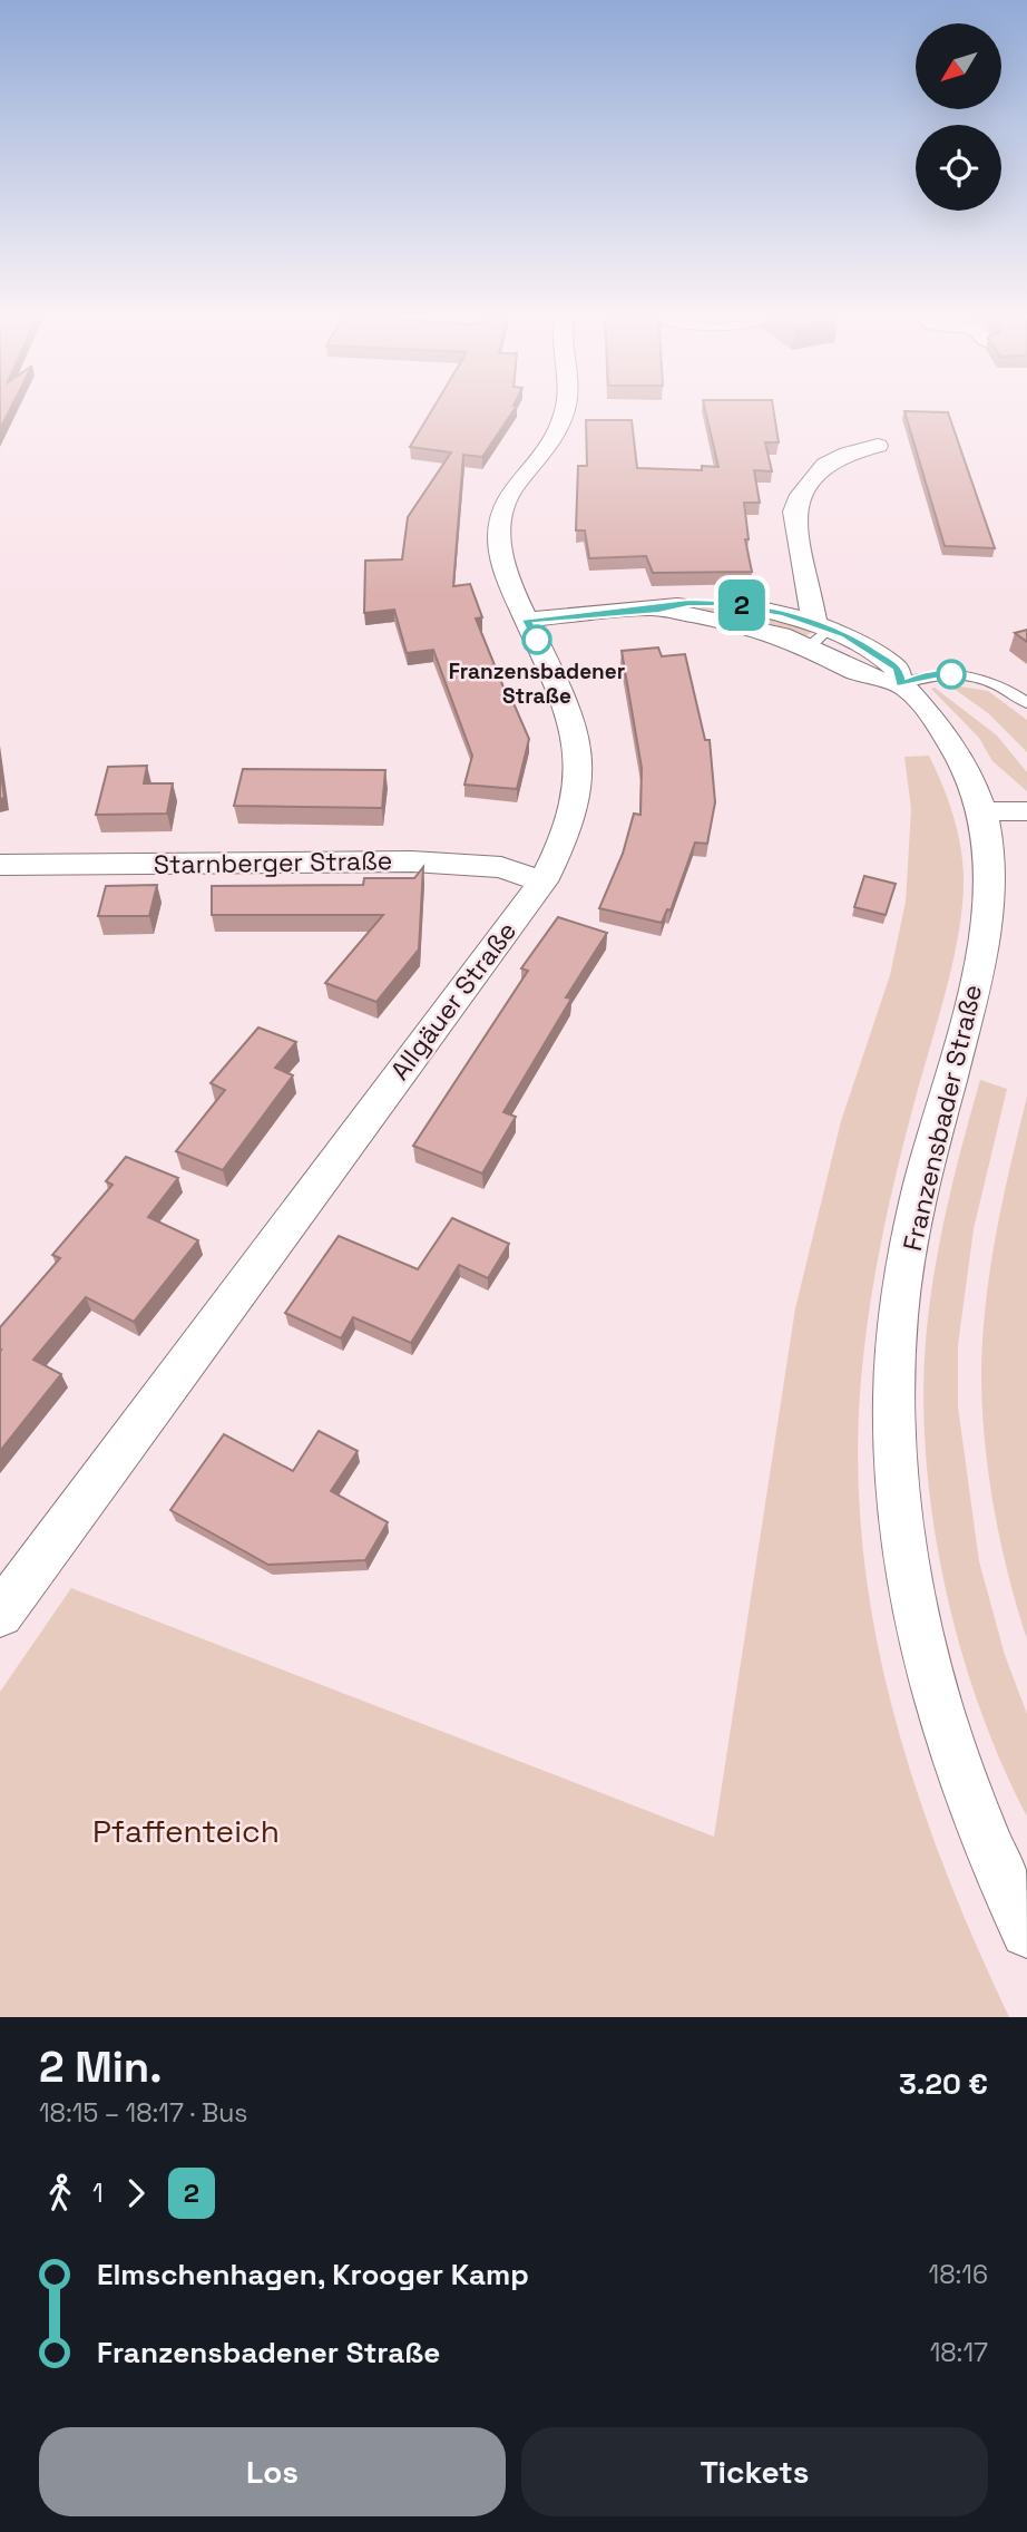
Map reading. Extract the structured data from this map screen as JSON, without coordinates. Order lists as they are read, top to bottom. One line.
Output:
{"streets":{"street":["Starnberger Straße","Allgäuer Straße","Franzensbader Straße"]},"crossings":[["Starnberger Straße","Allgäuer Straße"],["Allgäuer Straße","Franzensbader Straße"]],"parks":["Pfaffenteich"],"places":["Franzensbadener Straße"],"lines":["bus line 2"],"north":"bottom left","page":{"on_map":"2","heading":["2 Min.","18:15 – 18:17 · Bus","3.20 €"],"legs":["1","2"],"list":[{"name":"Elmschenhagen, Krooger Kamp","value":"18:16"},{"name":"Franzensbadener Straße","value":"18:17"}],"buttons":["Los","Tickets"]}}
